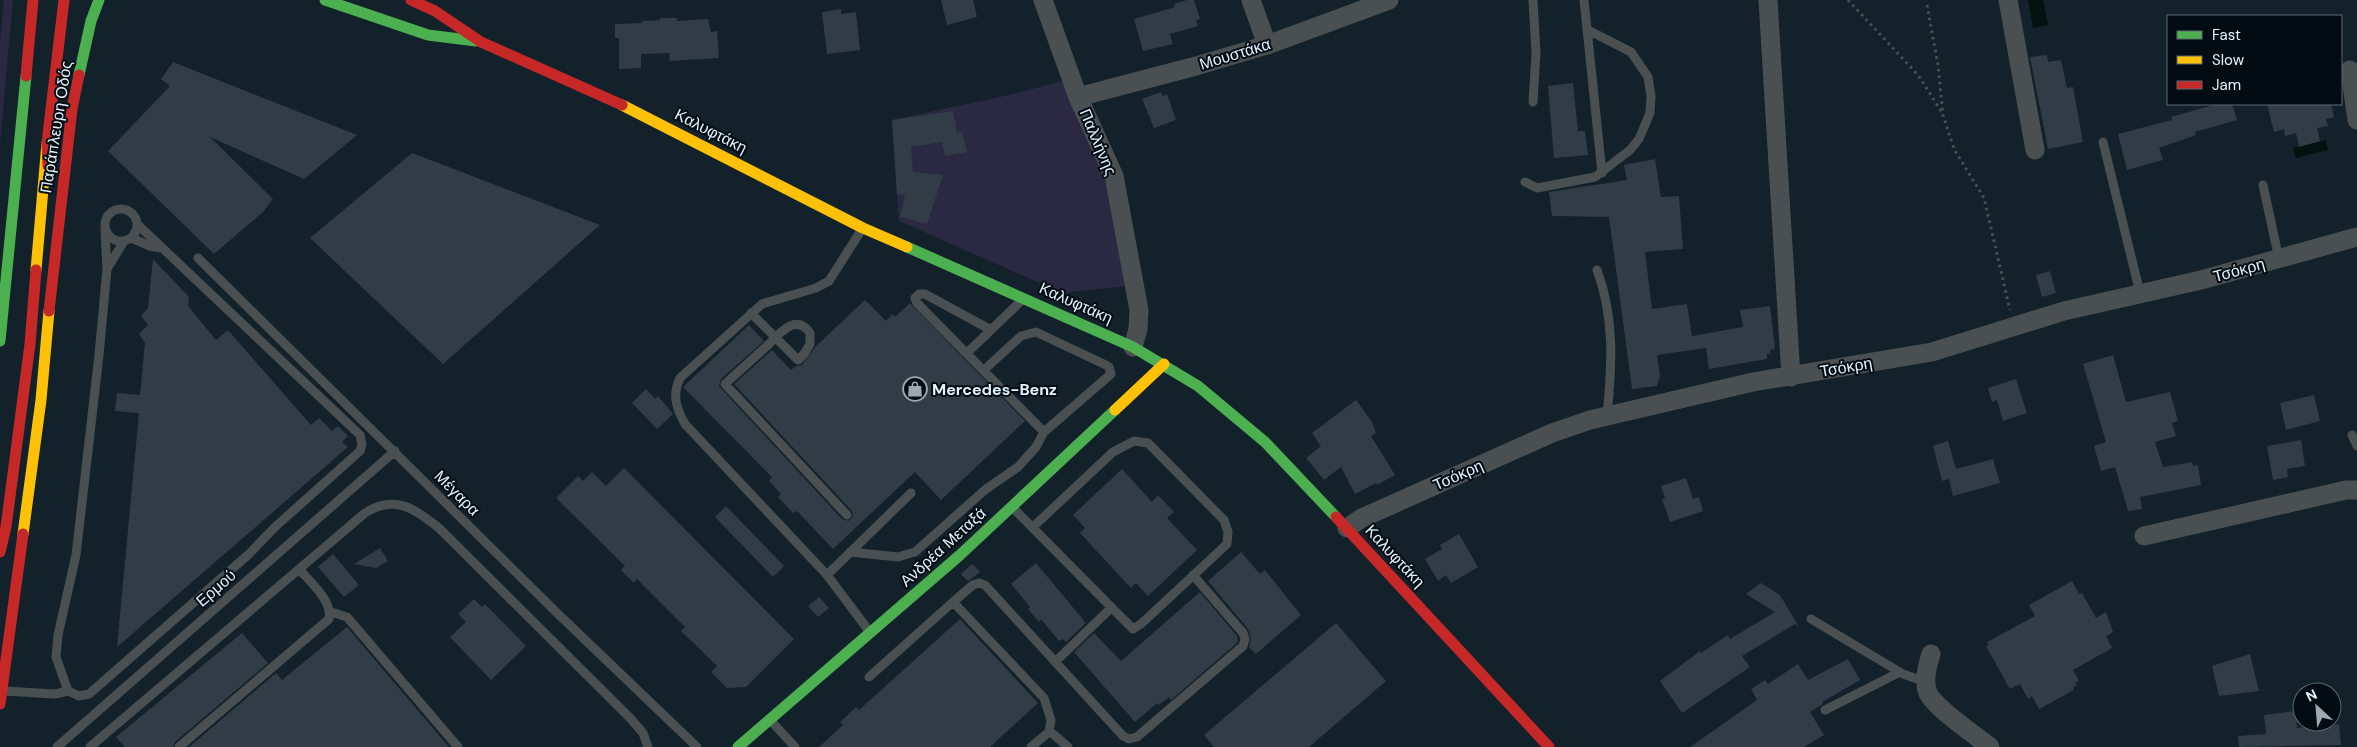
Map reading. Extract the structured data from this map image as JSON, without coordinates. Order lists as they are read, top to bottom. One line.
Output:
{"streets":{"main road":["Παράπλευρη Οδός","Καλυφτάκη","Ανδρέα Μεταξά"],"street":["Μουστάκα","Παλλήνης","Τσόκρη"],"lane":["Μέγαρα","Ερμού"]},"crossings":[["Μουστάκα","Παλλήνης"],["Καλυφτάκη","Παλλήνης"],["Καλυφτάκη","Τσόκρη"],["Καλυφτάκη","Ανδρέα Μεταξά"],["Μέγαρα","Ερμού"]],"places":{"shop":["Mercedes-Benz"]},"legend":["Fast","Slow","Jam"],"north":"top left"}
